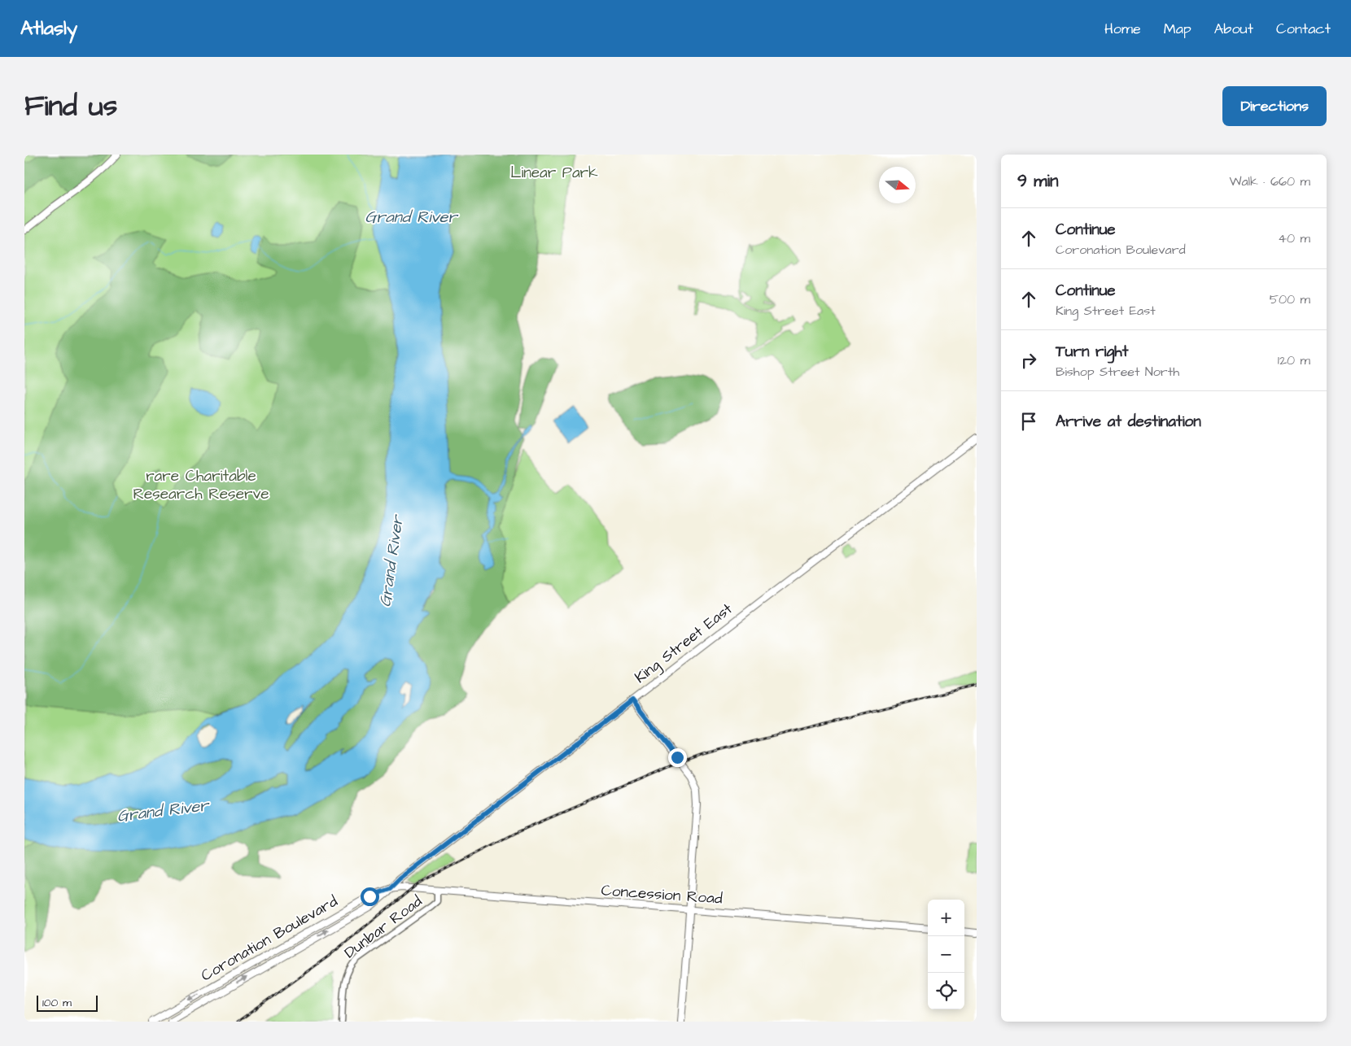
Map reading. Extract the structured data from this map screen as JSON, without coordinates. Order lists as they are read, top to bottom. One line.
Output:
{"streets":{"main road":["King Street East","Concession Road","Coronation Boulevard"],"street":["Dunbar Road"]},"crossings":[["King Street East","Concession Road"],["King Street East","Coronation Boulevard"],["Concession Road","Dunbar Road"],["Concession Road","Coronation Boulevard"]],"water":["Grand River"],"parks":["Linear Park","rare Charitable Research Reserve"],"scale_bar":"100 m","north":"right","page":{"header":"Atlasly","nav":["Home","Map","About","Contact"],"title":"Find us","buttons":"Directions","heading":["9 min","Walk · 660 m"],"list":[["Continue","Coronation Boulevard","40 m"],["Continue","King Street East","500 m"],["Turn right","Bishop Street North","120 m"],"Arrive at destination"],"map_buttons":["+","−"],"scale":"100 m"}}
